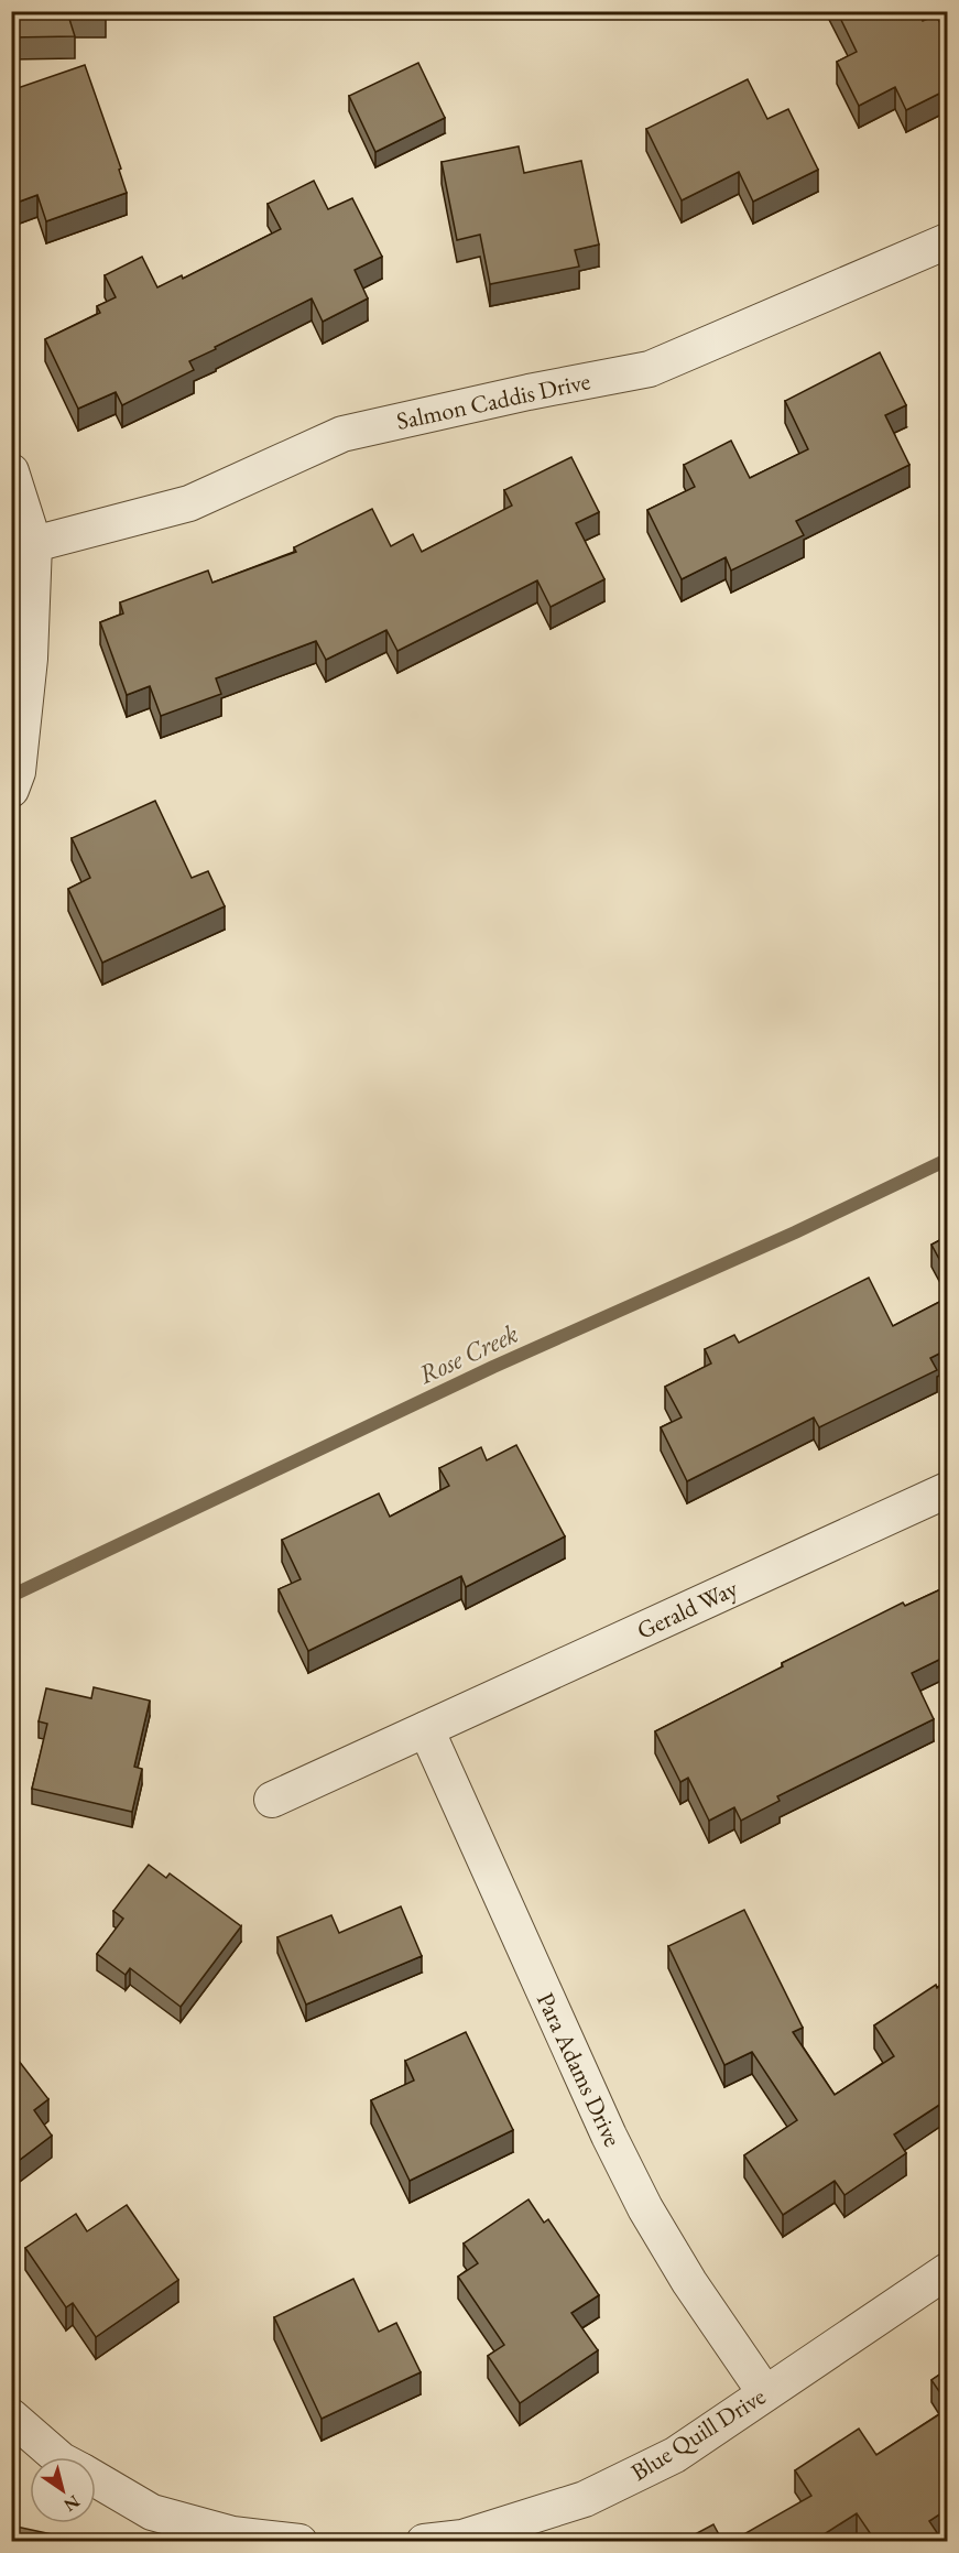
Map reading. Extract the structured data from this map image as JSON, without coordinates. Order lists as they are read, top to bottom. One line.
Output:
{"streets":{"street":["Salmon Caddis Drive","Gerald Way","Para Adams Drive","Blue Quill Drive"]},"crossings":[["Gerald Way","Para Adams Drive"],["Para Adams Drive","Blue Quill Drive"]],"water":["Rose Creek"],"north":"bottom right"}
